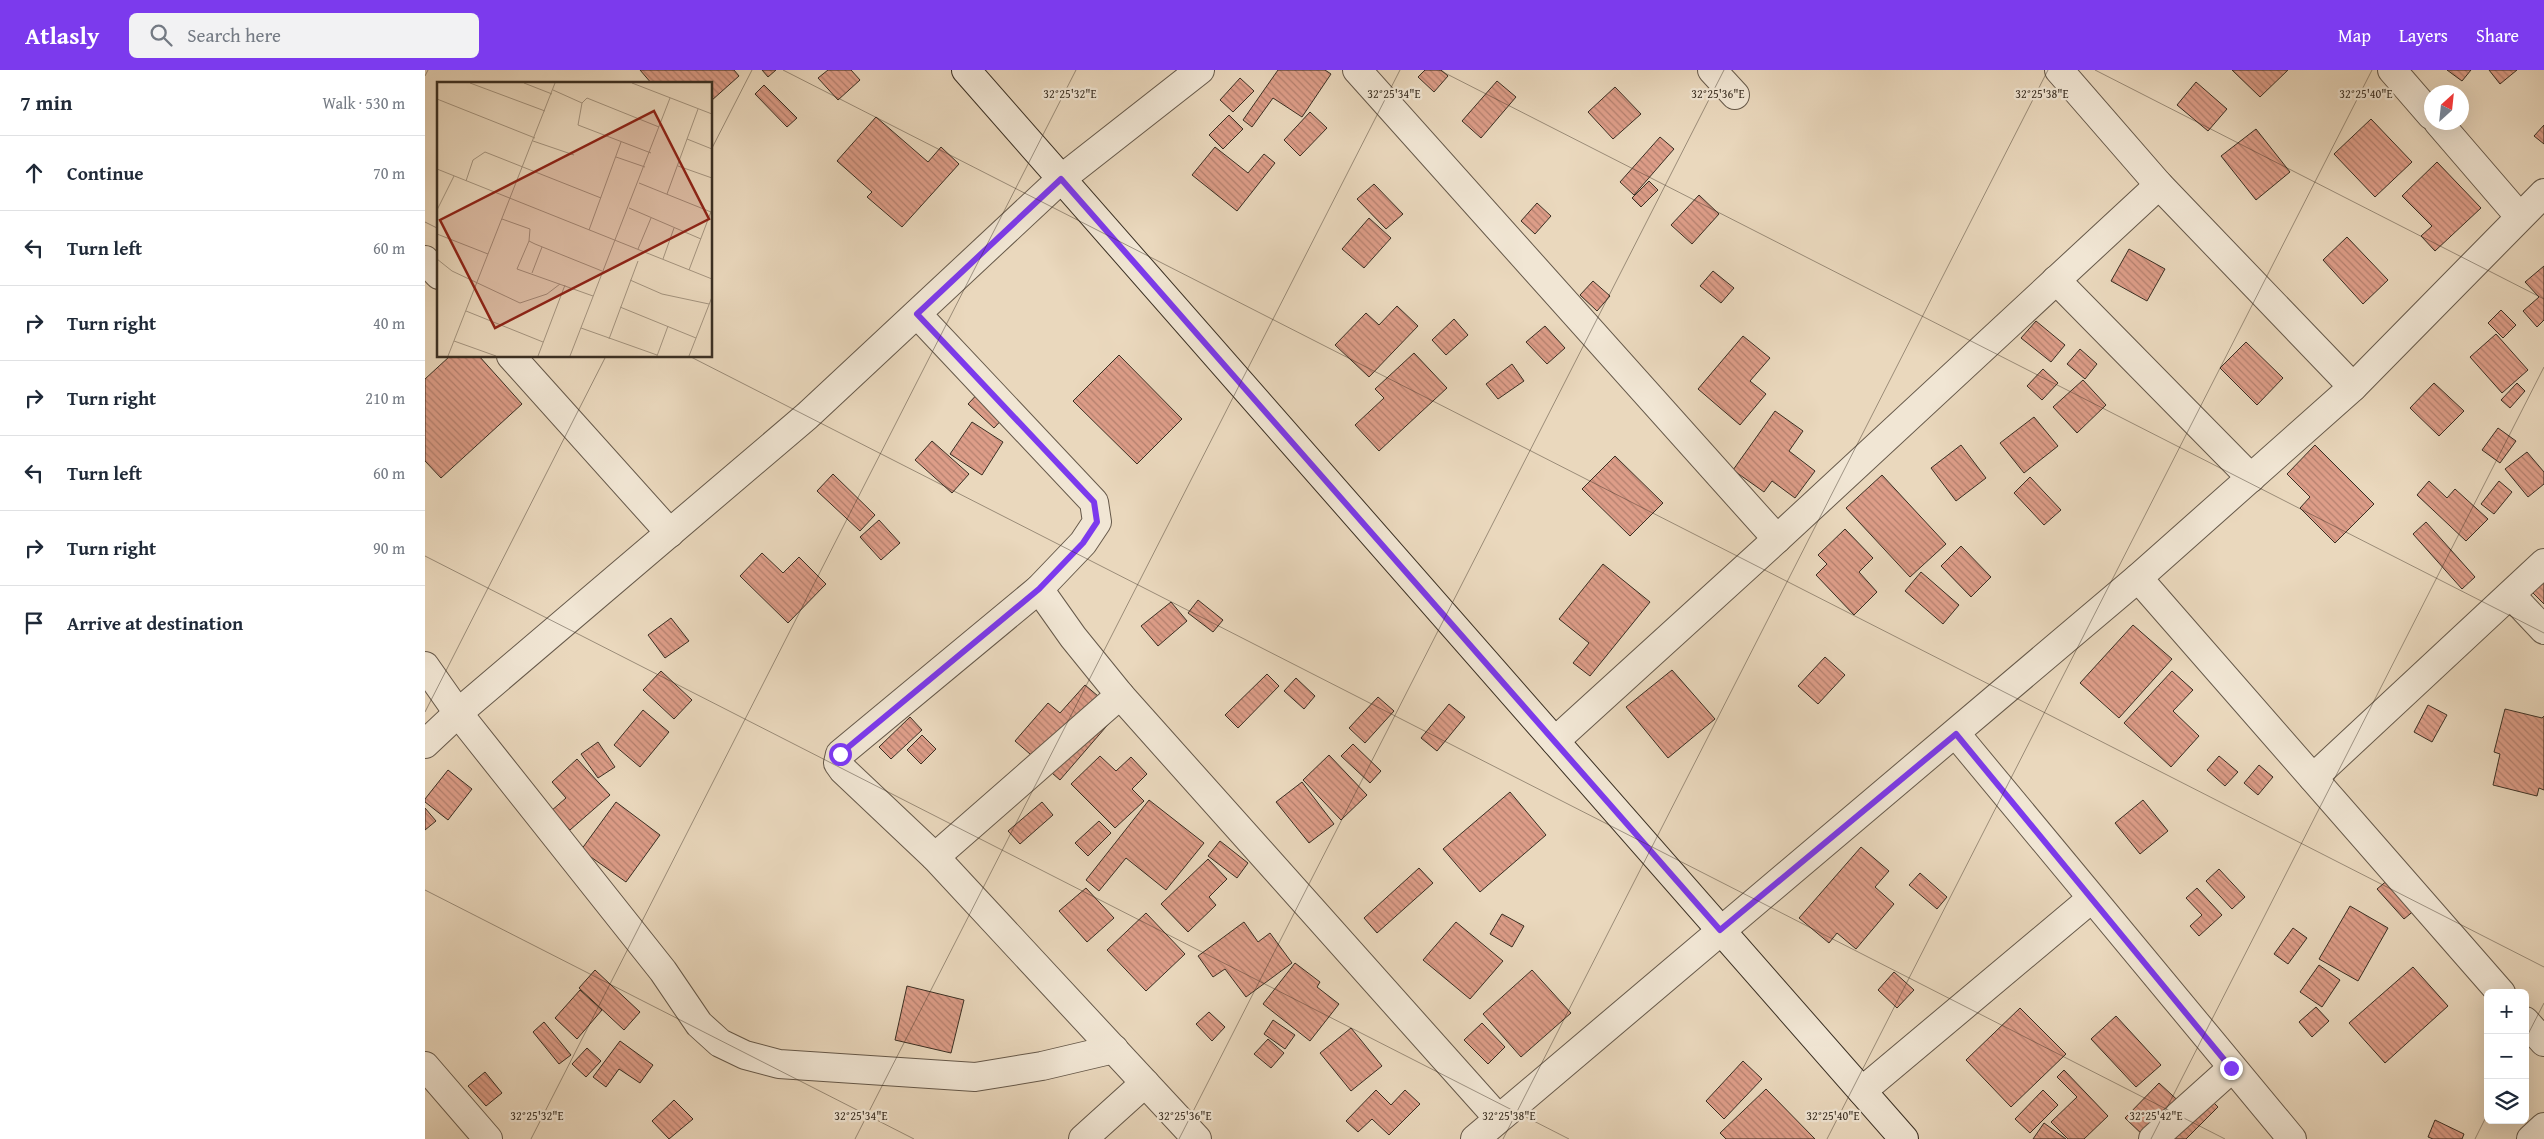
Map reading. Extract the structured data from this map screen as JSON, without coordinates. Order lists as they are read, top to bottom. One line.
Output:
{"north":"top right","page":{"header":"Atlasly","search":"Search here","nav":["Map","Layers","Share"],"heading":["7 min","Walk · 530 m"],"list":[["Continue","70 m"],["Turn left","60 m"],["Turn right","40 m"],["Turn right","210 m"],["Turn left","60 m"],["Turn right","90 m"],"Arrive at destination"],"map_buttons":["+","−"]},"coordinates":["32°25'32\"E","32°25'34\"E","32°25'36\"E","32°25'38\"E","32°25'40\"E","32°25'42\"E"]}
